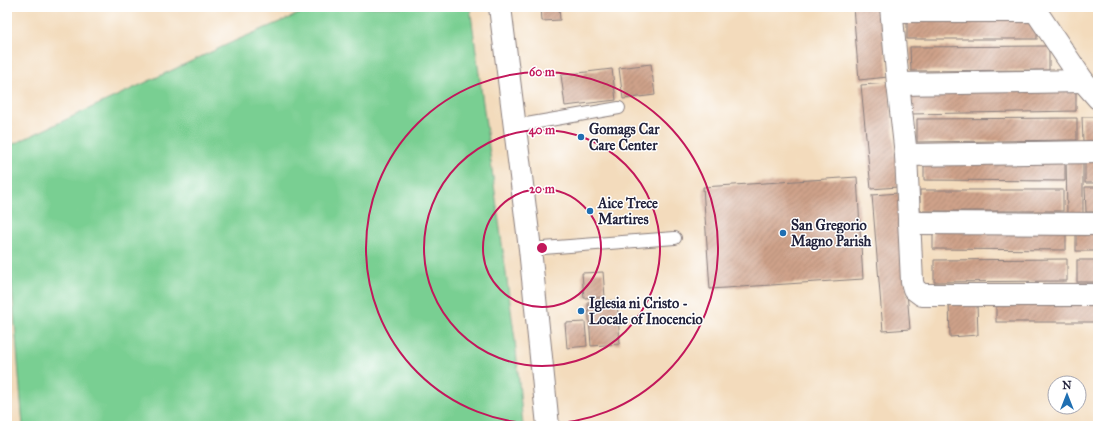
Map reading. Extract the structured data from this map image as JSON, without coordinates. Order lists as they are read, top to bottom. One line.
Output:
{"places":["Gomags Car Care Center","Aice Trece Martires","San Gregorio Magno Parish","Iglesia ni Cristo - Locale of Inocencio"],"north":"top","rings":["60 m","40 m","20 m"]}
